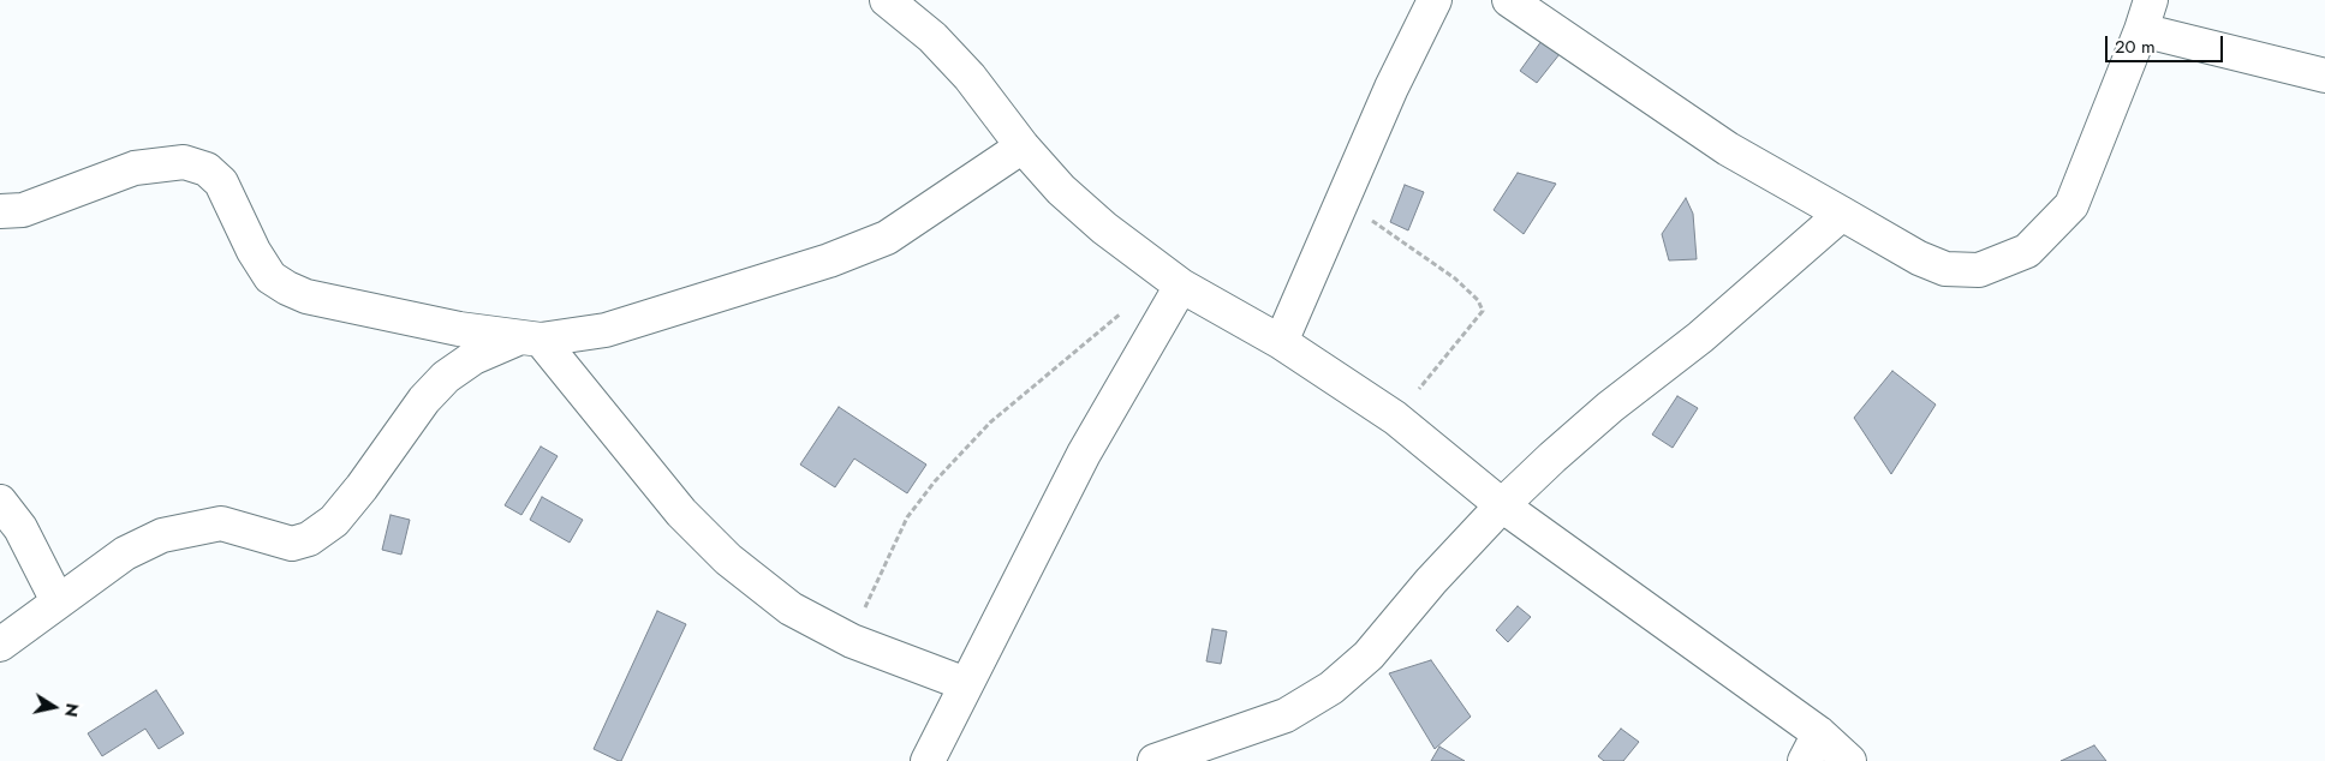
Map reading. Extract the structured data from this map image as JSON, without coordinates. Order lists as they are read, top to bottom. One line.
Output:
{"scale_bar":"20 m","north":"right"}
